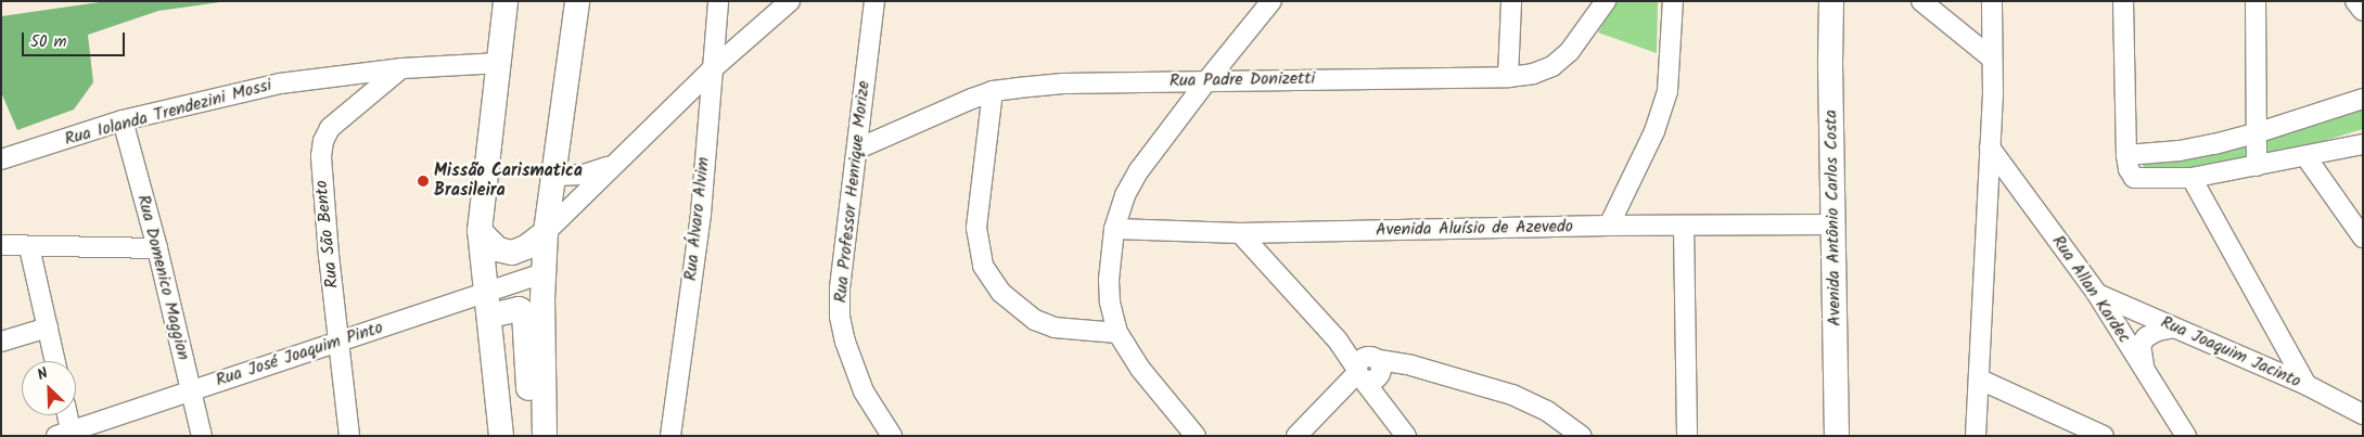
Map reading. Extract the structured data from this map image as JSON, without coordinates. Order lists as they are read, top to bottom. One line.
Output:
{"streets":{"main road":["Avenida Antônio Carlos Costa"],"street":["Rua Padre Donizetti","Rua Iolanda Trendezini Mossi","Rua Professor Henrique Morize","Rua Álvaro Alvim","Avenida Aluísio de Azevedo","Rua São Bento","Rua Domenico Maggion","Rua Allan Kardec","Rua Joaquim Jacinto","Rua José Joaquim Pinto"]},"crossings":[["Rua Padre Donizetti","Rua Professor Henrique Morize"],["Rua Iolanda Trendezini Mossi","Rua São Bento"],["Rua Iolanda Trendezini Mossi","Rua Domenico Maggion"],["Avenida Antônio Carlos Costa","Avenida Aluísio de Azevedo"],["Rua São Bento","Rua José Joaquim Pinto"],["Rua Domenico Maggion","Rua José Joaquim Pinto"],["Rua Allan Kardec","Rua Joaquim Jacinto"]],"places":["Missão Carismatica Brasileira"],"scale_bar":"50 m","north":"top left"}
